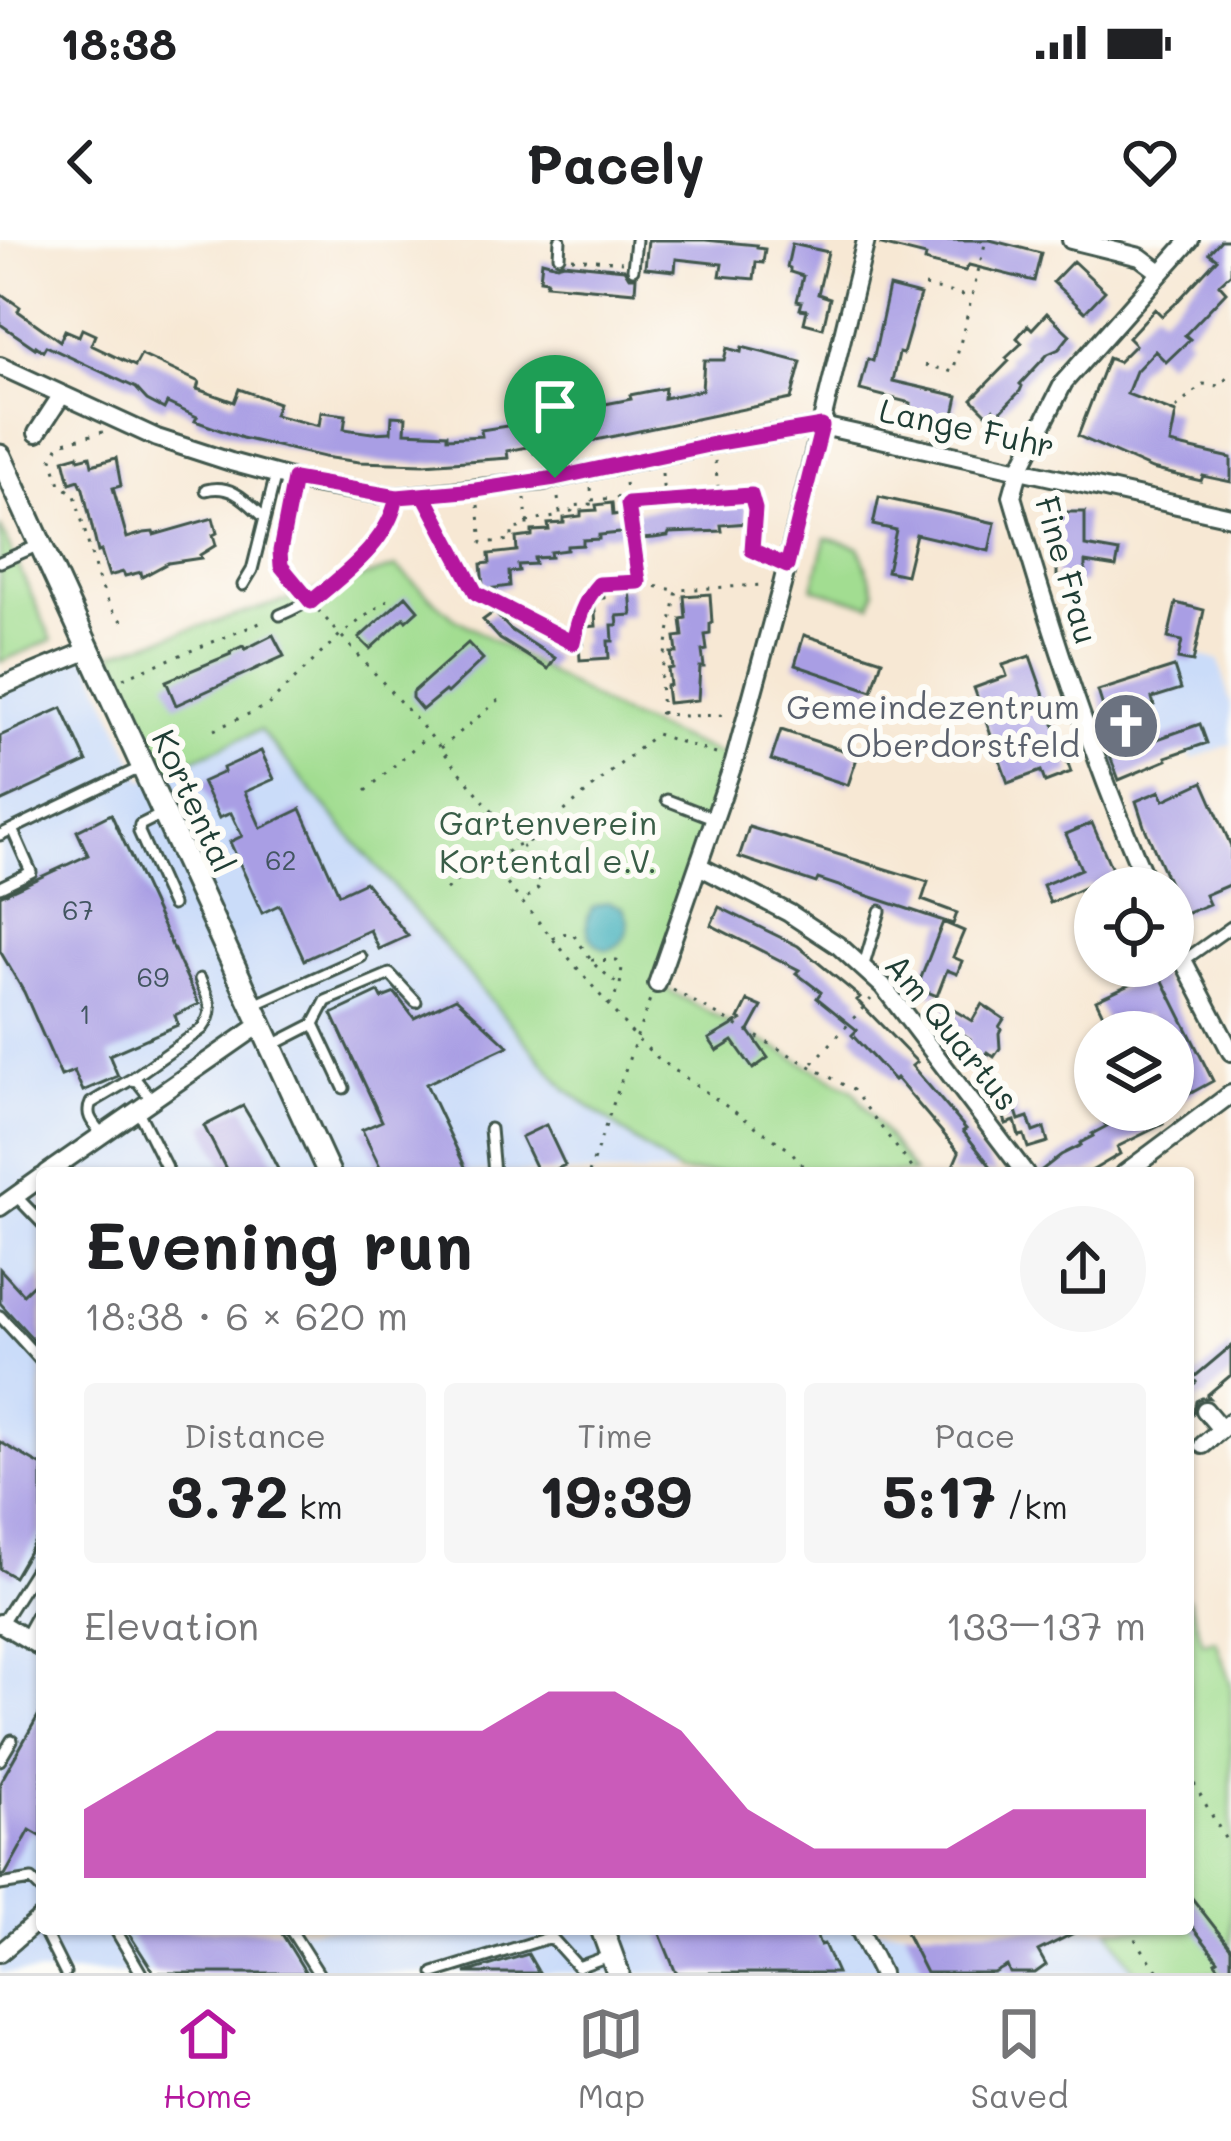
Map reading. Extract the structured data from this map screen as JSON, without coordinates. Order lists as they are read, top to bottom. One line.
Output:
{"streets":{"street":["Lange Fuhr","Fine Frau","Kortental","Am Quartus"]},"crossings":[["Lange Fuhr","Fine Frau"]],"parks":["Gartenverein Kortental e.V."],"places":{"church":["Gemeindezentrum Oberdorstfeld"]},"house_numbers":["62","67","69","1"],"page":{"status":"18:38","header":"Pacely","heading":["Evening run","18:38 · 6 × 620 m"],"stats":[["Distance","3.72 km"],["Time","19:39"],["Pace","5:17 /km"]],"chart":["Elevation","133–137 m"],"tabs":["Home","Map","Saved"]}}
